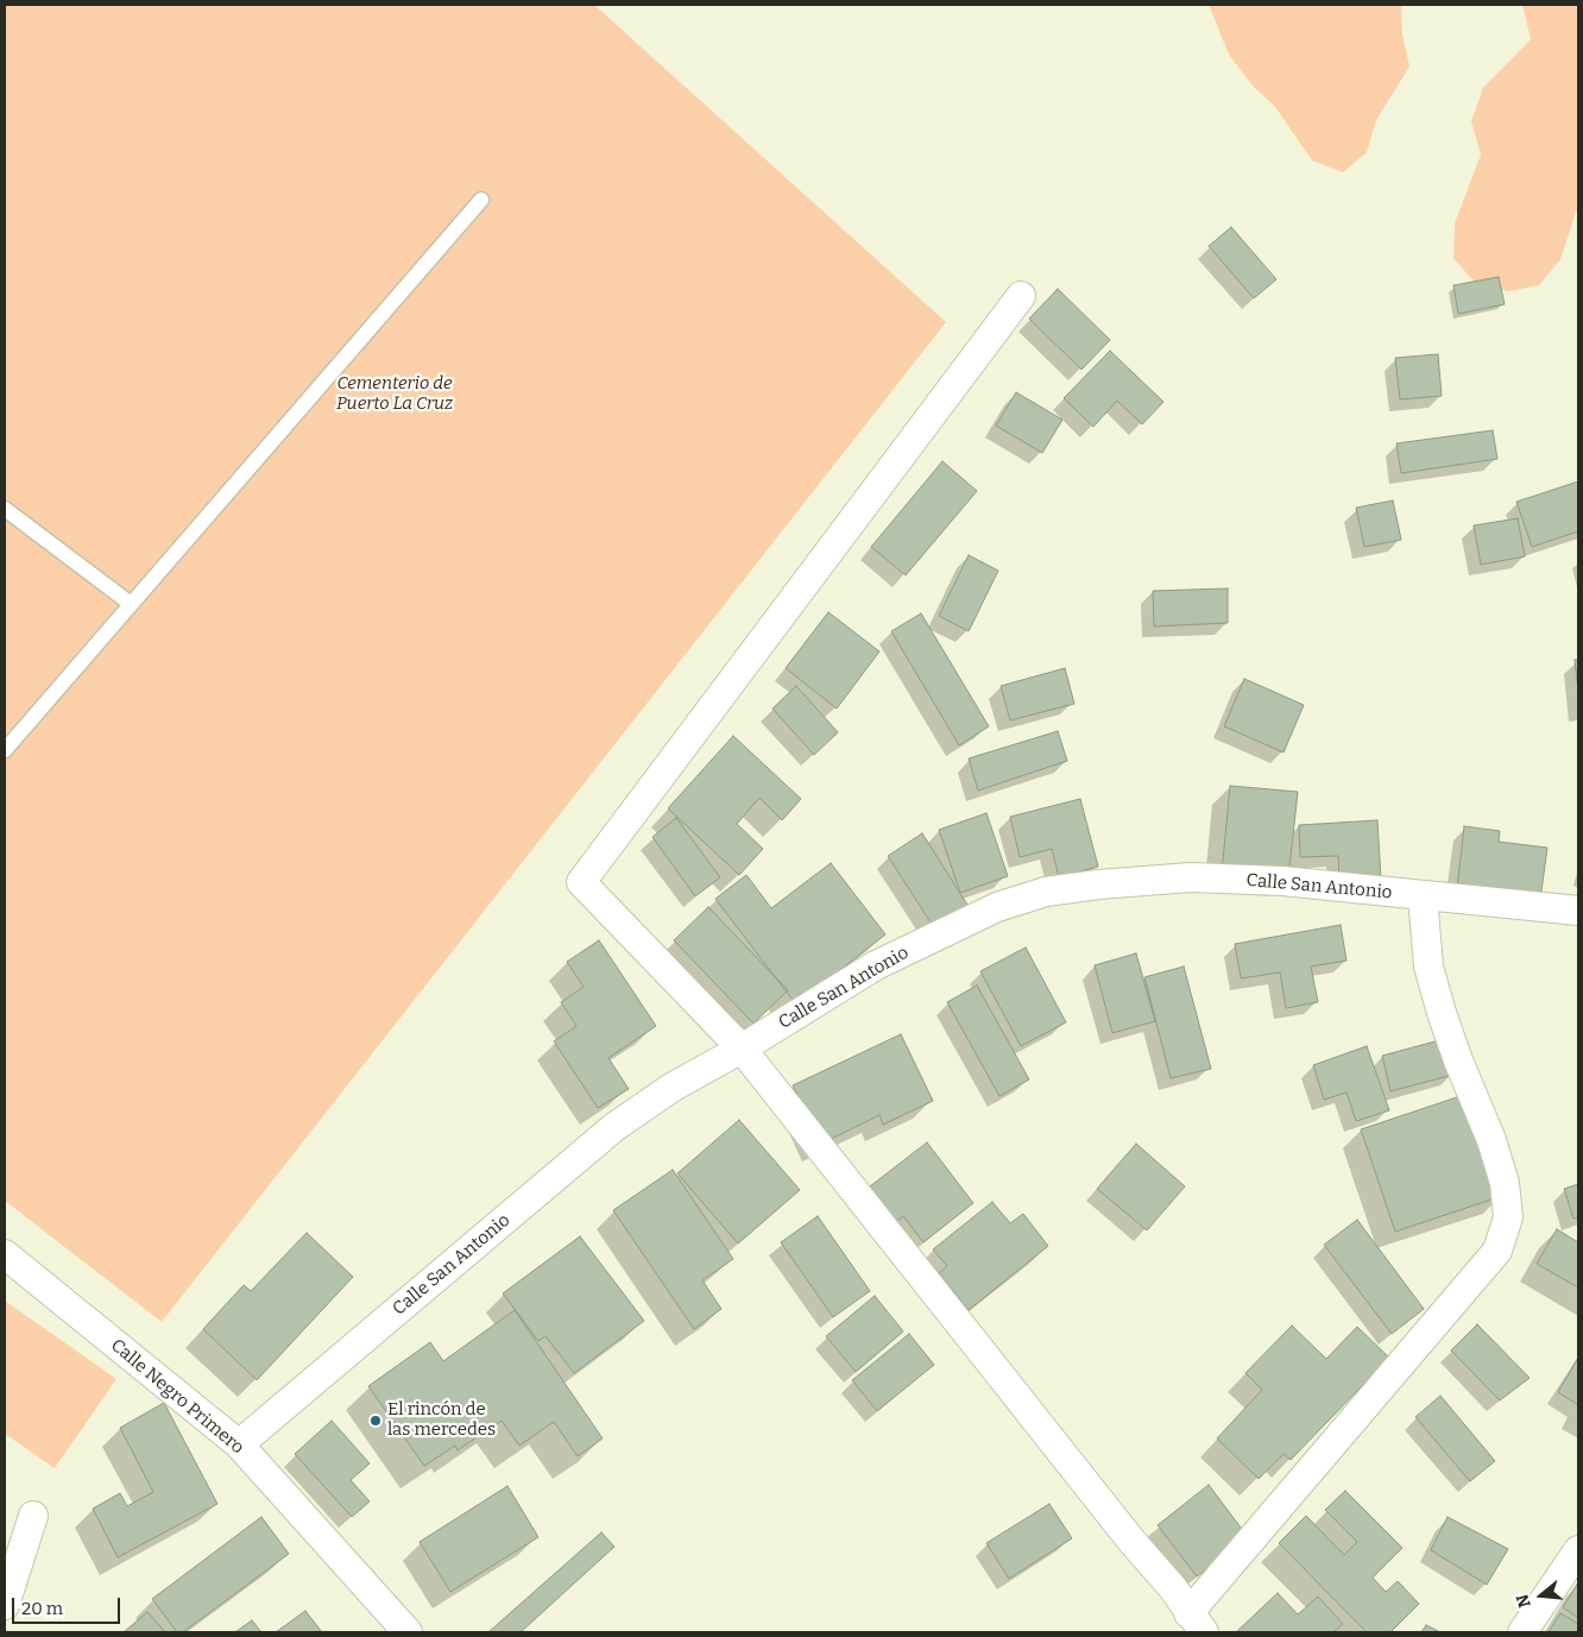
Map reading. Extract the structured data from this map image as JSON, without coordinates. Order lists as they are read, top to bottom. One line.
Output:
{"streets":{"street":["Calle San Antonio","Calle Negro Primero"]},"crossings":[["Calle San Antonio","Calle Negro Primero"]],"parks":["Cementerio de Puerto La Cruz"],"places":["El rincón de las mercedes"],"scale_bar":"20 m","north":"left"}
